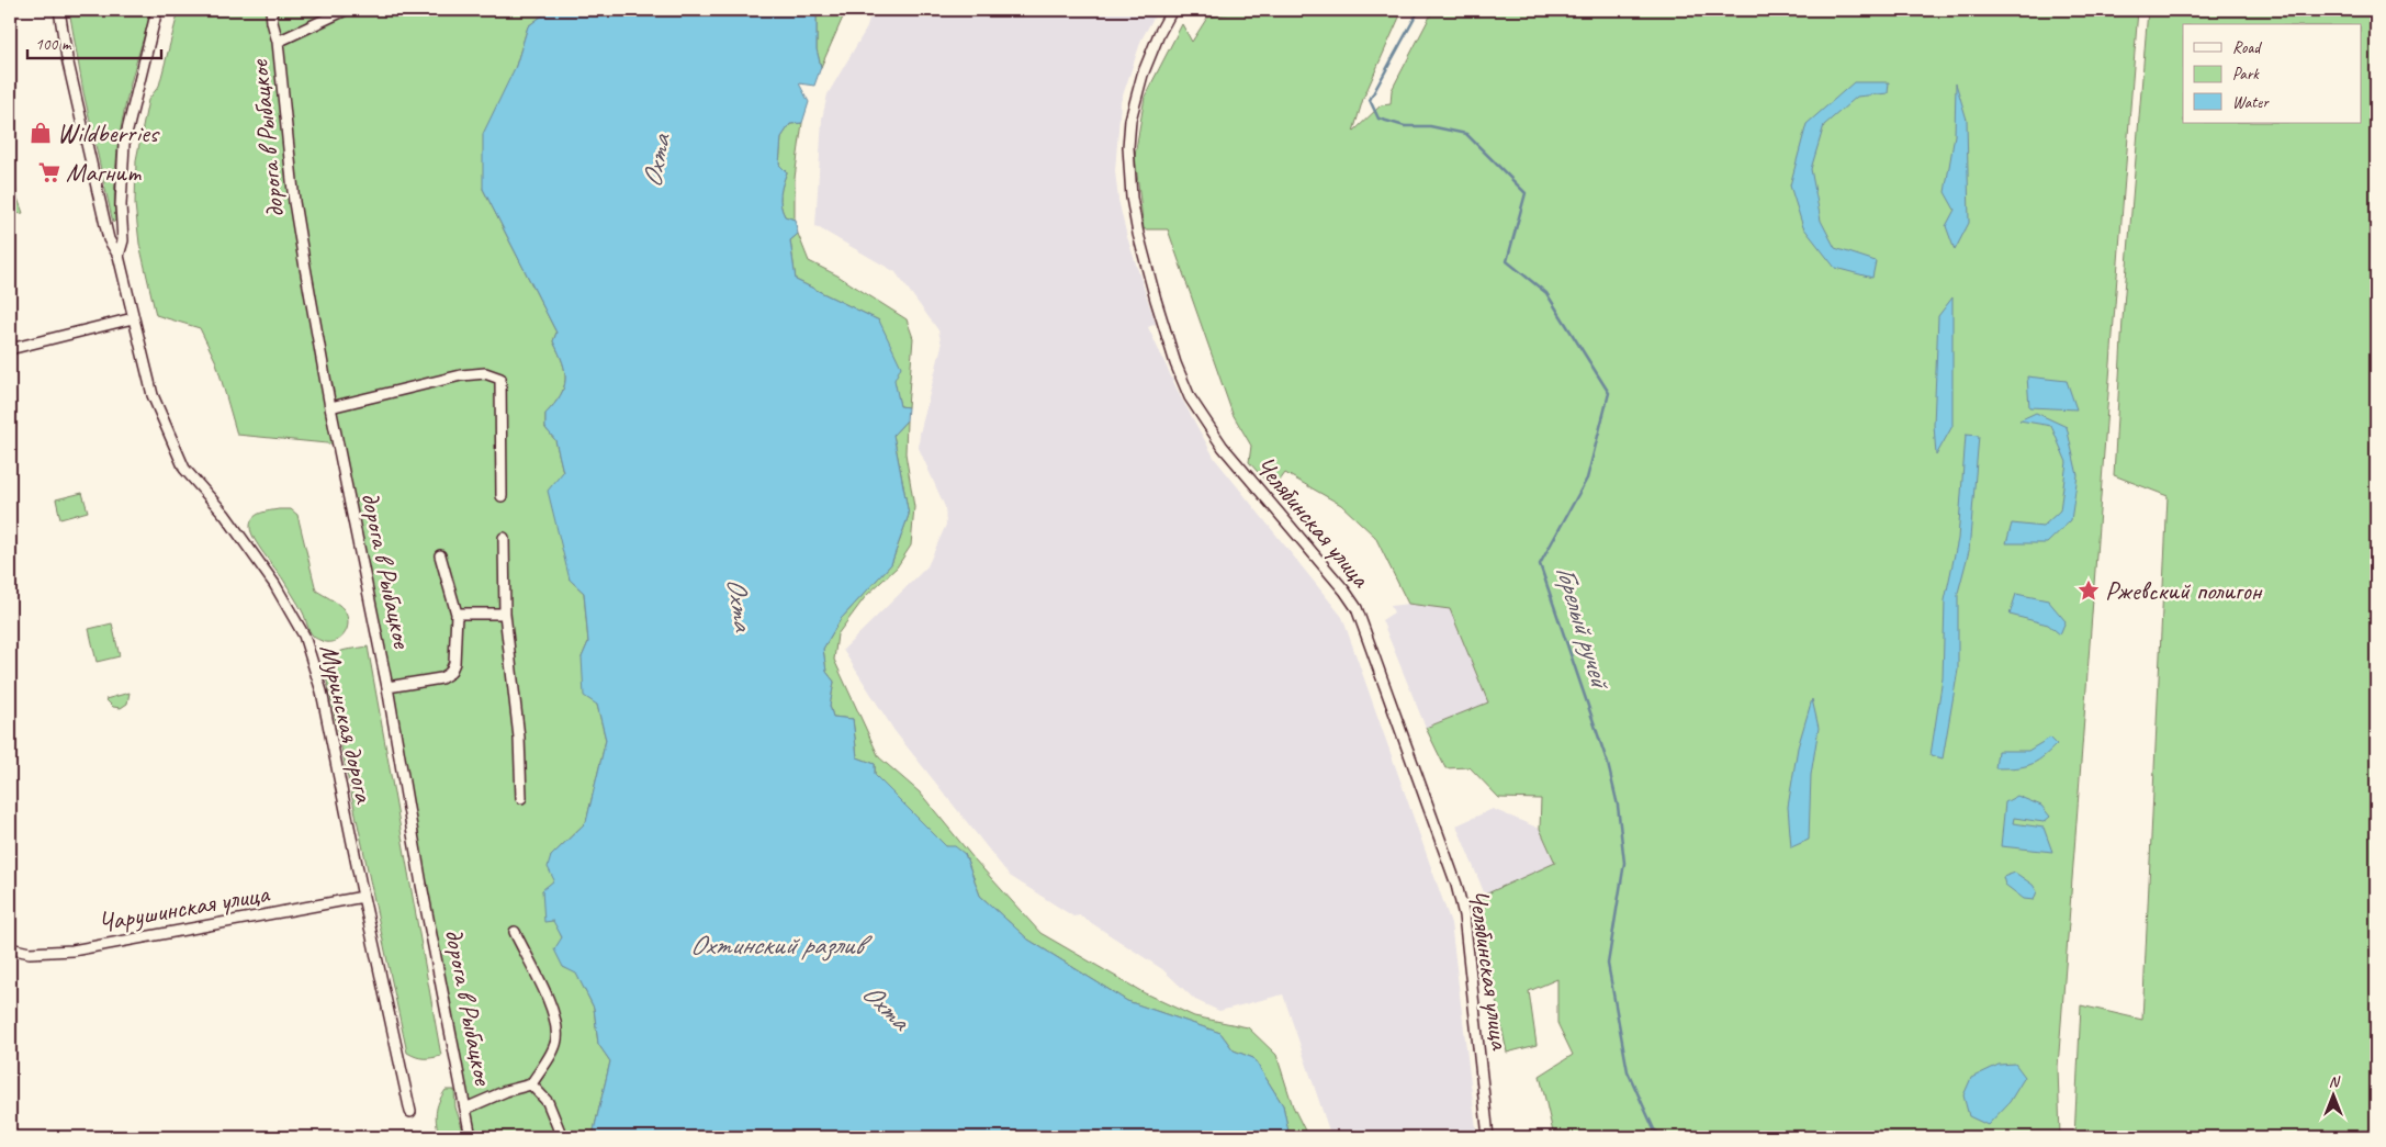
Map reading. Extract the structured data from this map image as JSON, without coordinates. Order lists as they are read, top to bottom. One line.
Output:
{"streets":{"street":["дорога в Рыбацкое","Челябинская улица","Муринская дорога","Чарушинская улица"]},"crossings":[["Муринская дорога","Чарушинская улица"]],"water":["Охта","Горелый ручей","Охтинский разлив"],"places":{"shop":["Wildberries"],"supermarket":["Магнит"],"place":["Ржевский полигон"]},"legend":["Road","Park","Water"],"scale_bar":"100 m","north":"top"}
